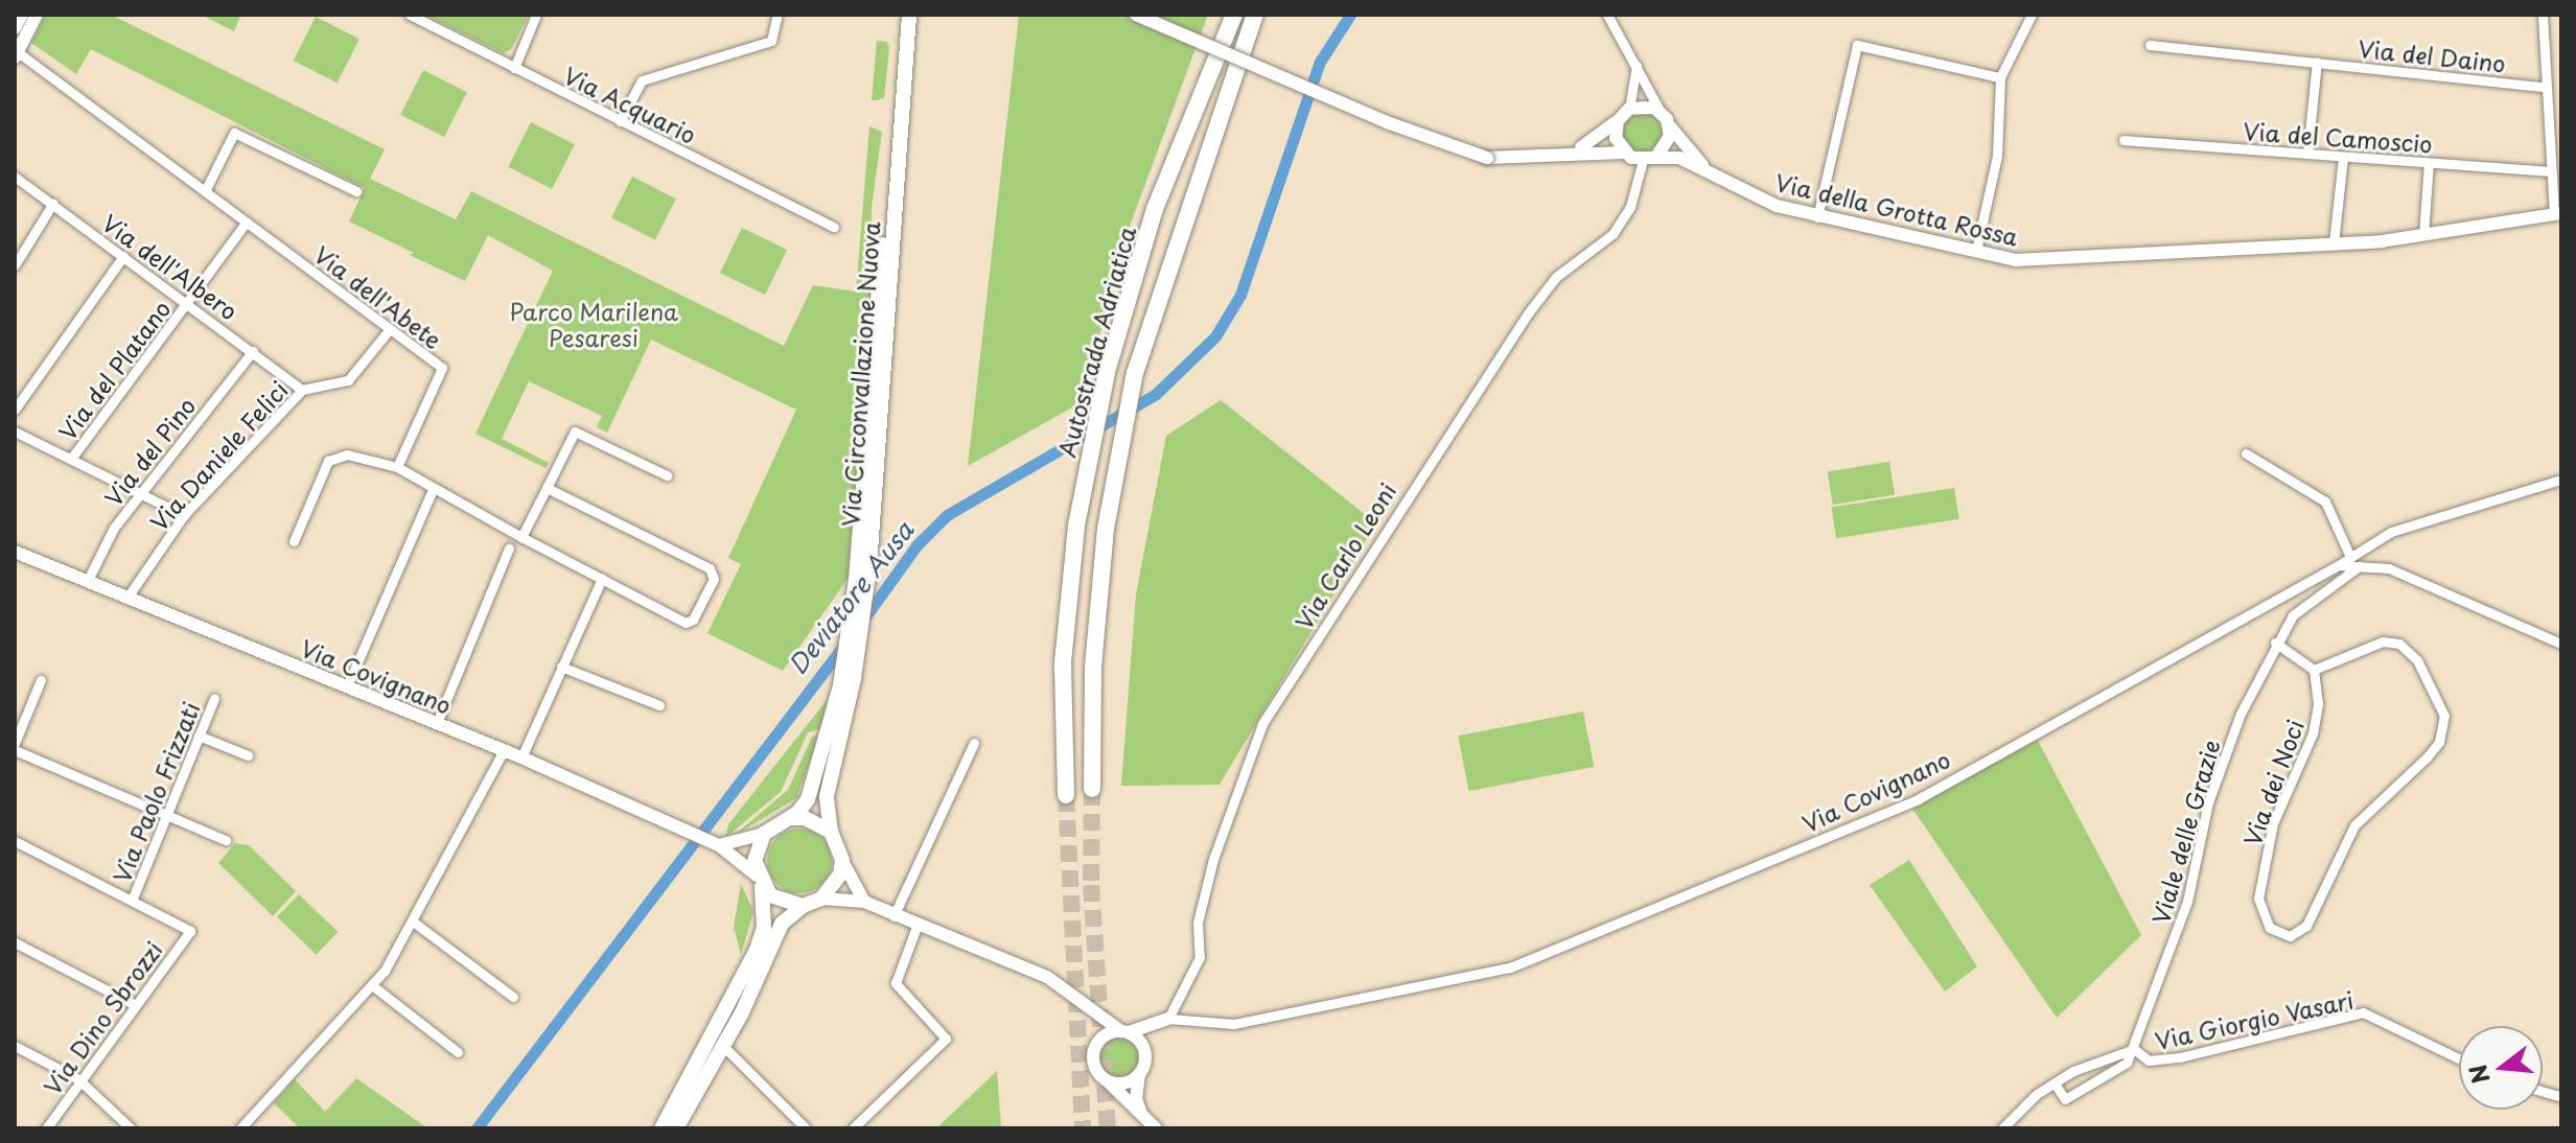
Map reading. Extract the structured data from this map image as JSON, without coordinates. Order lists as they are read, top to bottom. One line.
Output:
{"streets":{"highway":["Autostrada Adriatica"],"main road":["Via Circonvallazione Nuova"],"street":["Via del Daino","Via Acquario","Via del Camoscio","Via della Grotta Rossa","Via dell'Albero","Via dell'Abete","Via del Platano","Via del Pino","Via Daniele Felici","Via Carlo Leoni","Via Covignano","Via dei Noci","Via Paolo Frizzati","Viale delle Grazie","Via Dino Sbrozzi","Via Giorgio Vasari"]},"crossings":[["Via della Grotta Rossa","Via Carlo Leoni"],["Via dell'Albero","Via del Platano"],["Via dell'Albero","Via del Pino"],["Via dell'Albero","Via Daniele Felici"],["Via dell'Abete","Via del Platano"],["Via dell'Abete","Via Daniele Felici"],["Via Circonvallazione Nuova","Via Covignano"],["Via del Pino","Via Covignano"],["Via Daniele Felici","Via Covignano"],["Via Carlo Leoni","Via Covignano"],["Via Paolo Frizzati","Via Dino Sbrozzi"],["Viale delle Grazie","Via Giorgio Vasari"]],"water":["Deviatore Ausa"],"parks":["Parco Marilena Pesaresi"],"north":"left"}
